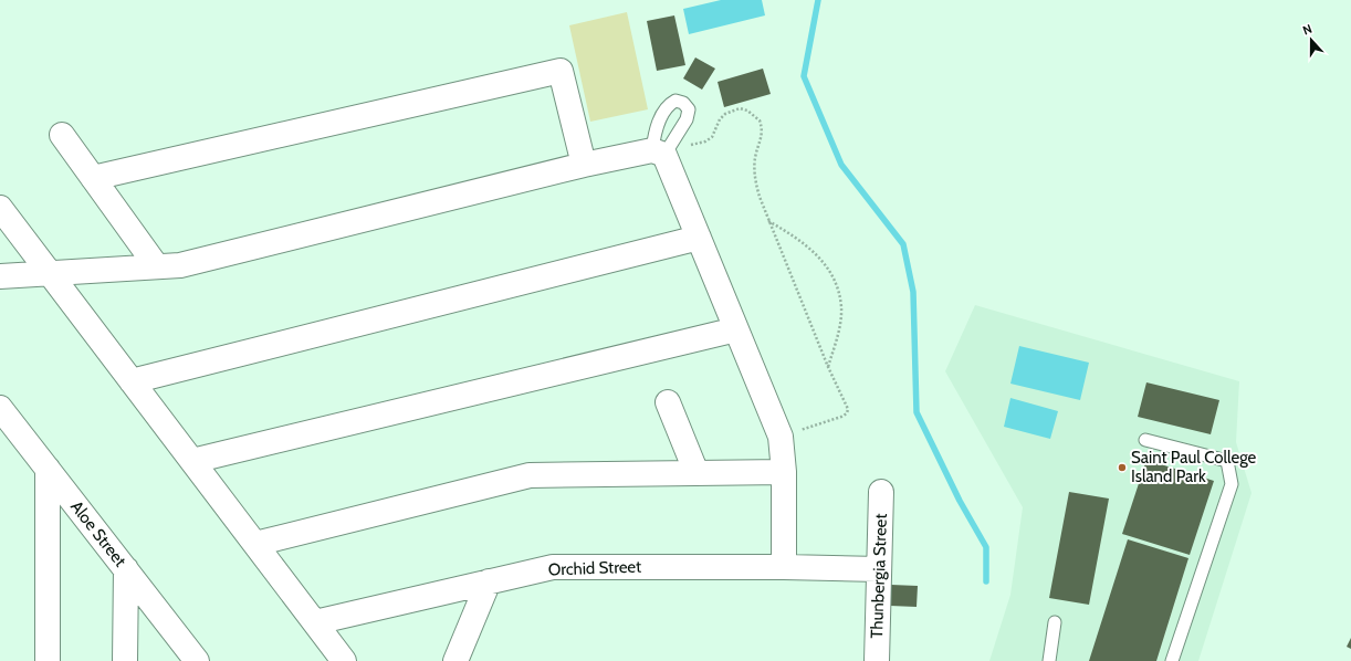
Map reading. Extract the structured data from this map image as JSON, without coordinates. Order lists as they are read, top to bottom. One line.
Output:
{"streets":{"street":["Aloe Street","Orchid Street","Thunbergia Street"]},"crossings":[["Orchid Street","Thunbergia Street"]],"places":["Saint Paul College Island Park"],"north":"top"}
